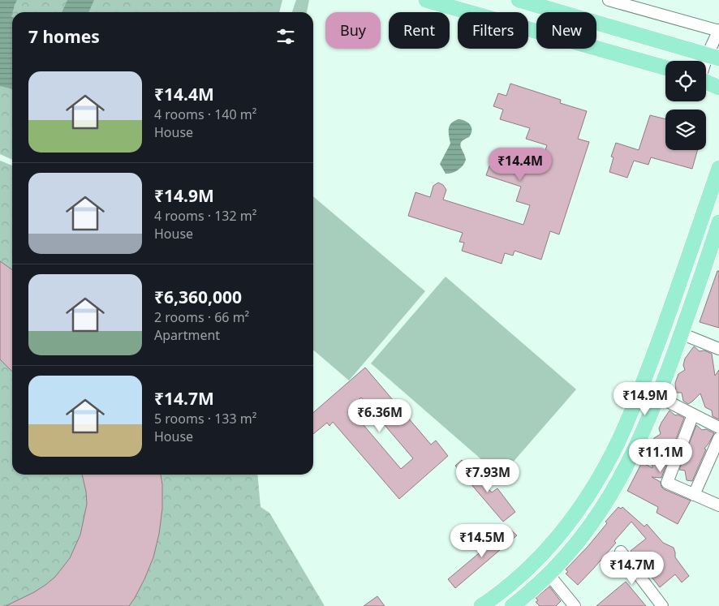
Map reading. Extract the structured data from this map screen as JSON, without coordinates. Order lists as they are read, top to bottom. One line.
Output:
{"page":{"chip":["Buy","Rent","Filters","New"],"heading":"7 homes","list":[{"name":"₹14.4M","note":"4 rooms · 140 m² · House"},{"name":"₹14.9M","note":"4 rooms · 132 m² · House"},{"name":"₹6,360,000","note":"2 rooms · 66 m² · Apartment"},{"name":"₹14.7M","note":"5 rooms · 133 m² · House"}],"price":["₹14.4M","₹14.9M","₹6.36M","₹11.1M","₹7.93M","₹14.5M","₹14.7M"]}}
